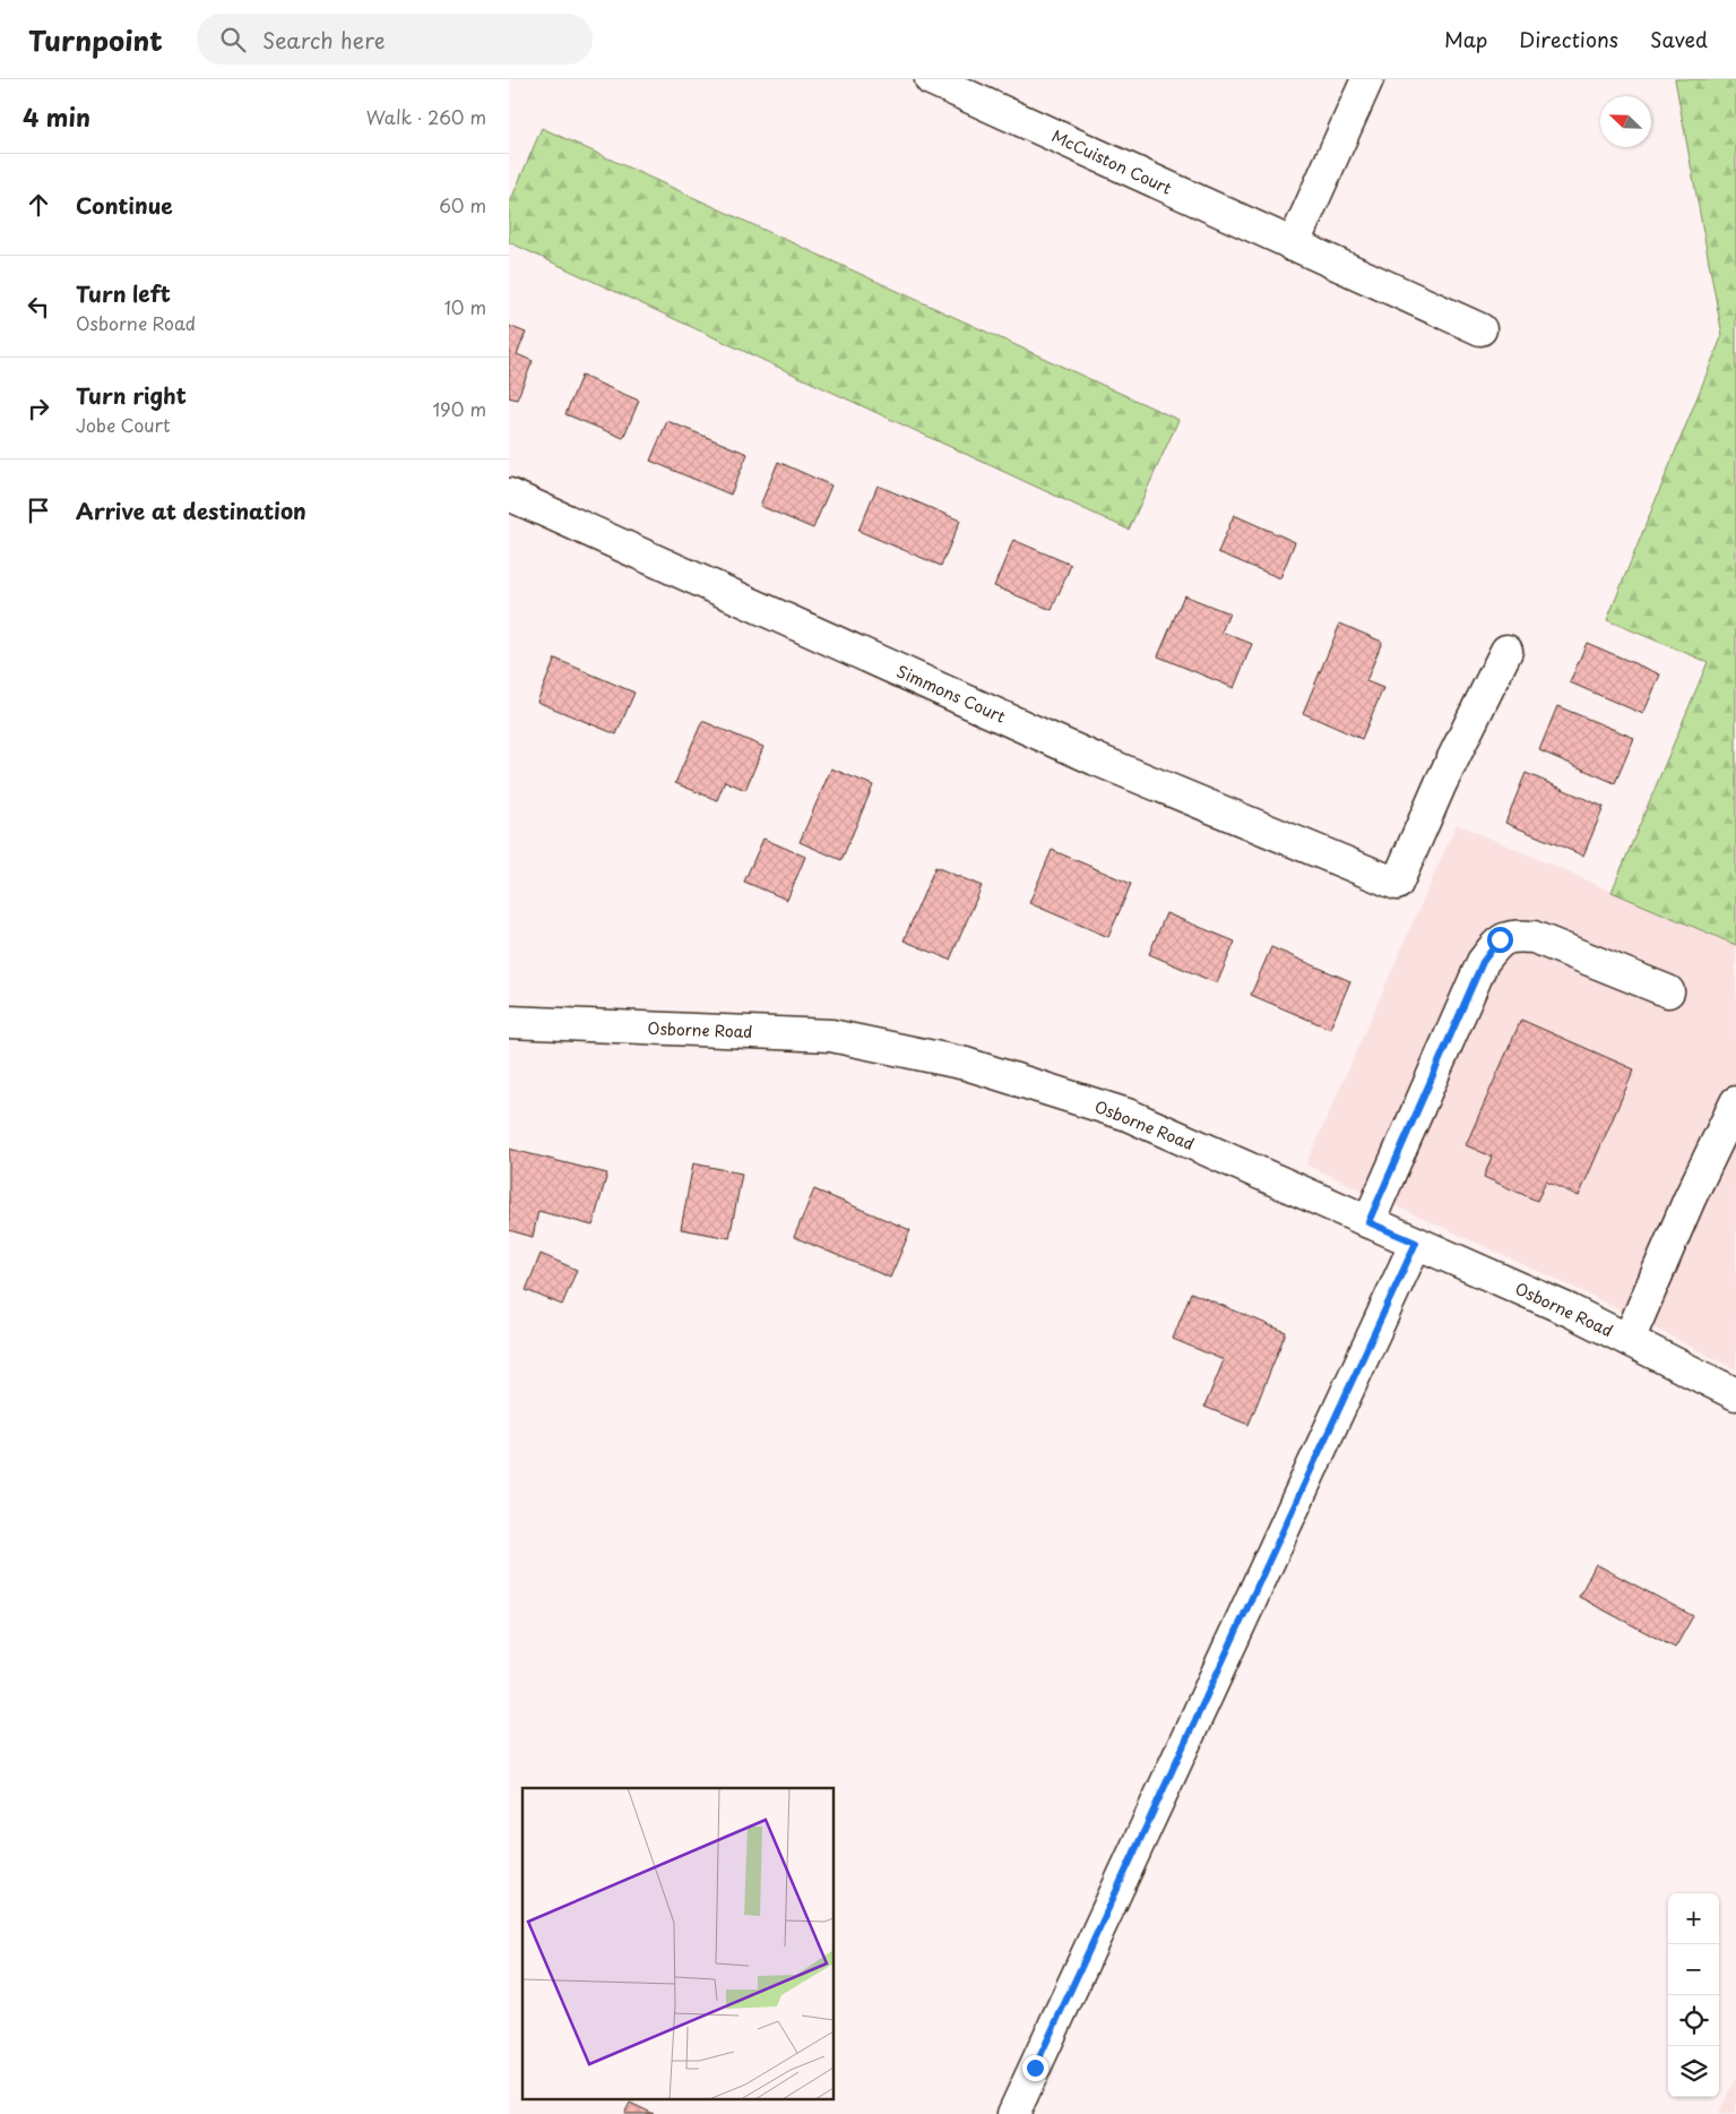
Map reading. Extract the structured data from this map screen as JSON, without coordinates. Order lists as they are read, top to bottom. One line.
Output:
{"streets":{"street":["McCuiston Court","Simmons Court","Osborne Road"]},"north":"top left","page":{"header":"Turnpoint","search":"Search here","nav":["Map","Directions","Saved"],"heading":["4 min","Walk · 260 m"],"list":[["Continue","60 m"],["Turn left","Osborne Road","10 m"],["Turn right","Jobe Court","190 m"],"Arrive at destination"],"map_buttons":["+","−"]}}
